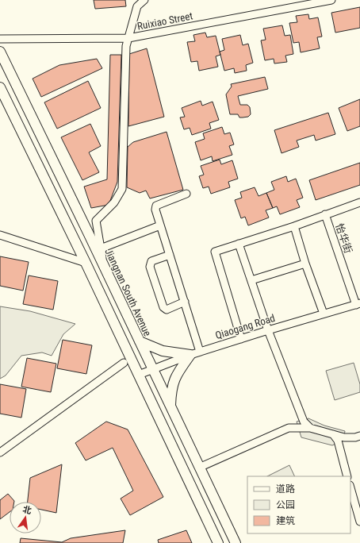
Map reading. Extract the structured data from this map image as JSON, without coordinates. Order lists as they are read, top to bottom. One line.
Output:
{"streets":{"main road":["Jiangnan South Avenue"],"street":["Ruixiao Street","怡华街","Qiaogang Road"]},"crossings":[["怡华街","Qiaogang Road"],["Jiangnan South Avenue","Qiaogang Road"]],"legend":["道路","公园","建筑"],"north":"top"}
